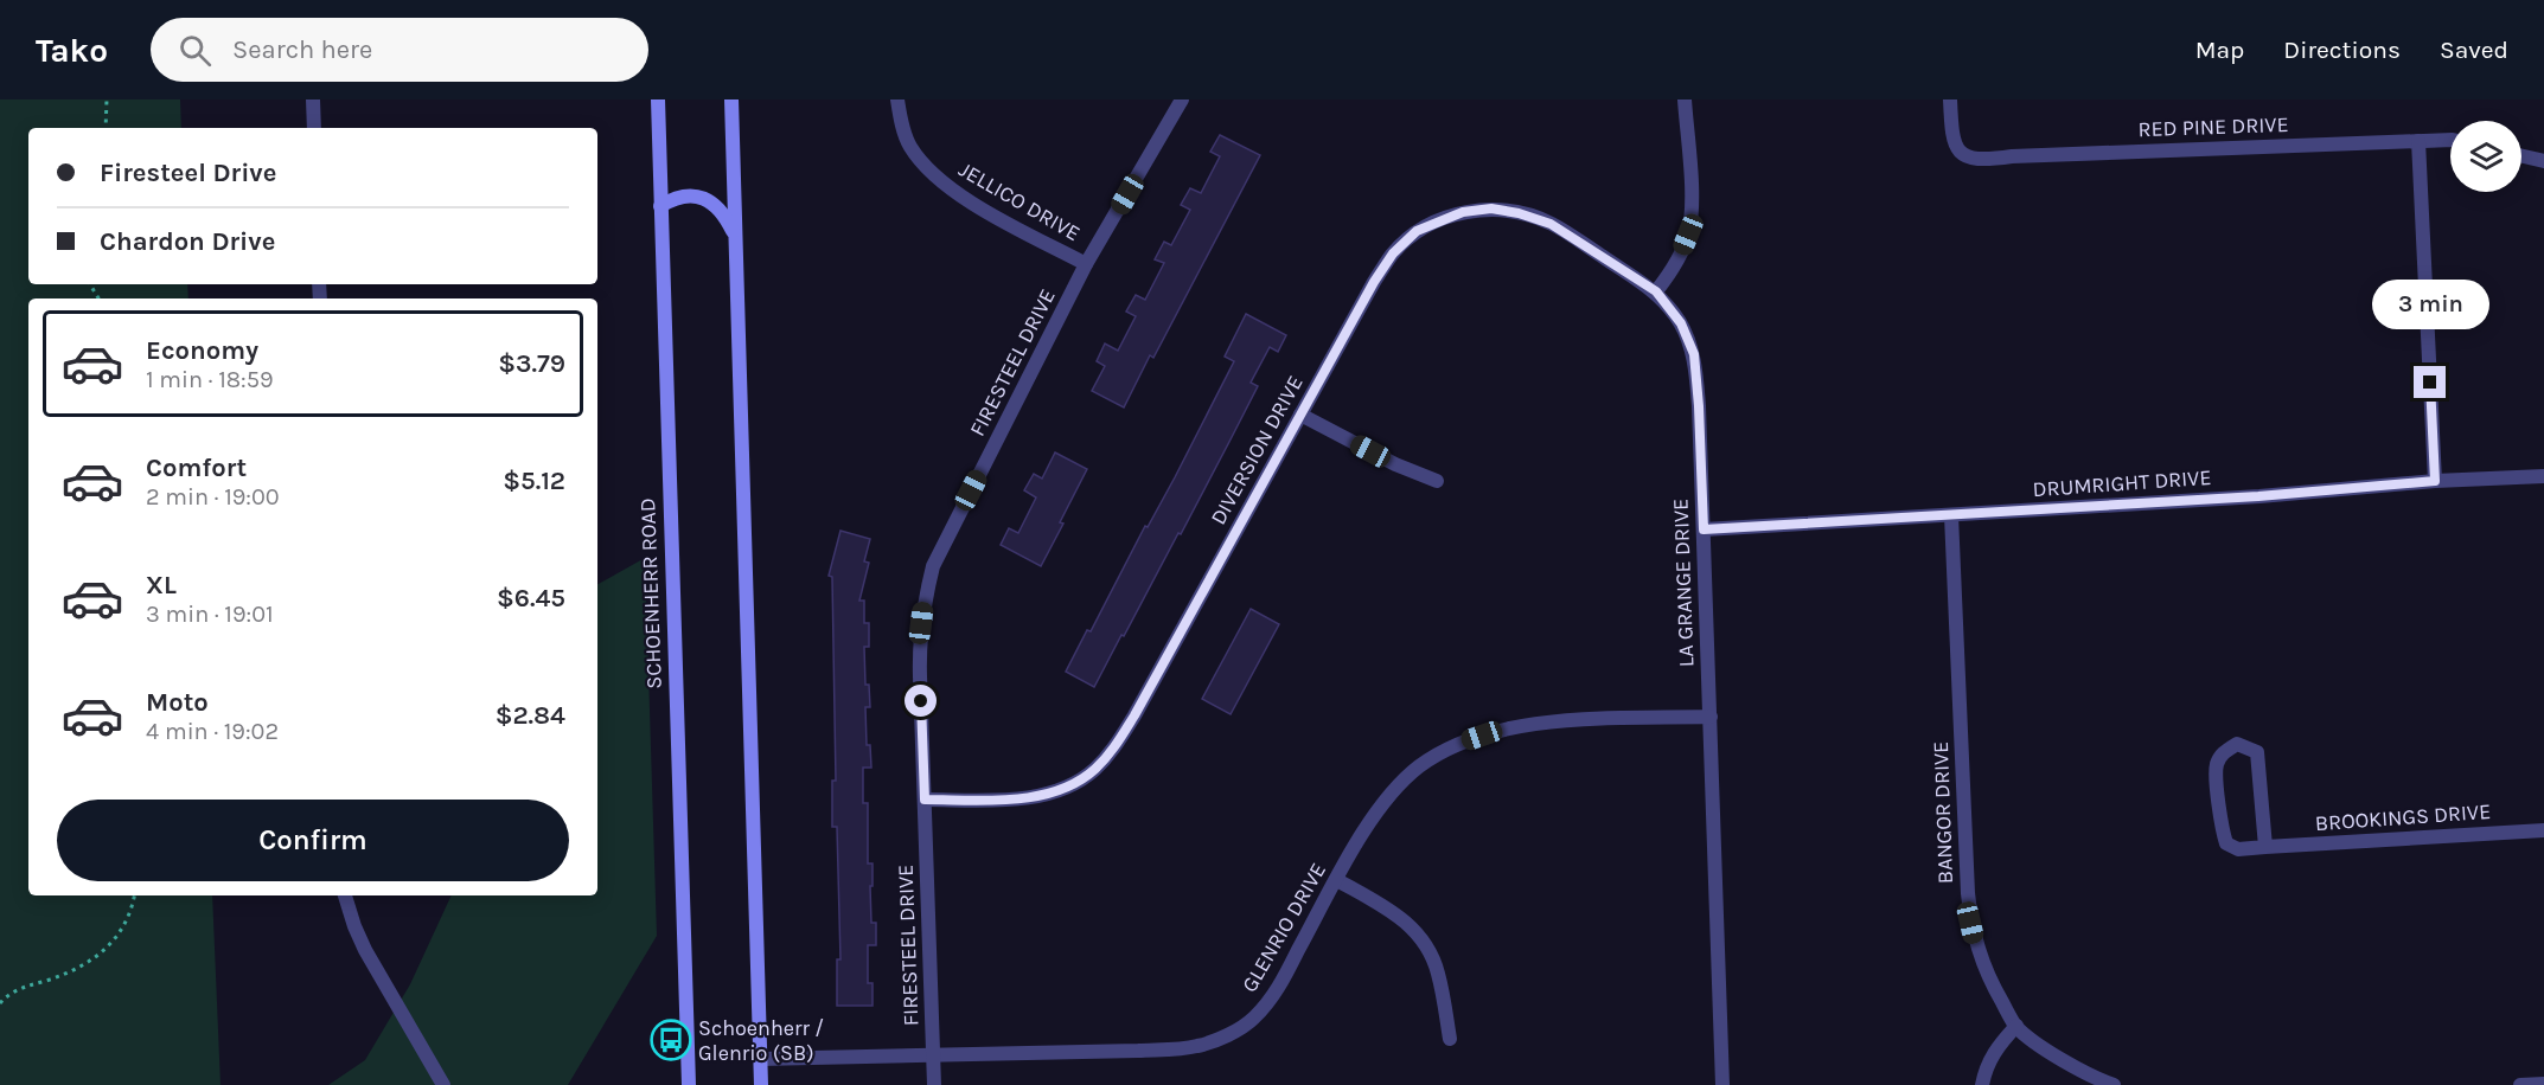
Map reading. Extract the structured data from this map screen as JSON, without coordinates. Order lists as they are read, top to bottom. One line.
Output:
{"streets":{"main road":["SCHOENHERR ROAD"],"street":["RED PINE DRIVE","JELLICO DRIVE","FIRESTEEL DRIVE","DIVERSION DRIVE","DRUMRIGHT DRIVE","LA GRANGE DRIVE","BANGOR DRIVE","BROOKINGS DRIVE","GLENRIO DRIVE"]},"crossings":[["JELLICO DRIVE","FIRESTEEL DRIVE"],["FIRESTEEL DRIVE","DIVERSION DRIVE"],["FIRESTEEL DRIVE","GLENRIO DRIVE"],["DIVERSION DRIVE","LA GRANGE DRIVE"],["DRUMRIGHT DRIVE","LA GRANGE DRIVE"],["DRUMRIGHT DRIVE","BANGOR DRIVE"],["LA GRANGE DRIVE","GLENRIO DRIVE"]],"places":{"bus stop":["Schoenherr / Glenrio (SB)"]},"page":{"header":"Tako","search":"Search here","nav":["Map","Directions","Saved"],"banner":["Firesteel Drive","Chardon Drive"],"bubble":"3 min","list":[{"name":"Economy","note":"1 min · 18:59","value":"$3.79"},{"name":"Comfort","note":"2 min · 19:00","value":"$5.12"},{"name":"XL","note":"3 min · 19:01","value":"$6.45"},{"name":"Moto","note":"4 min · 19:02","value":"$2.84"}],"buttons":"Confirm"}}
